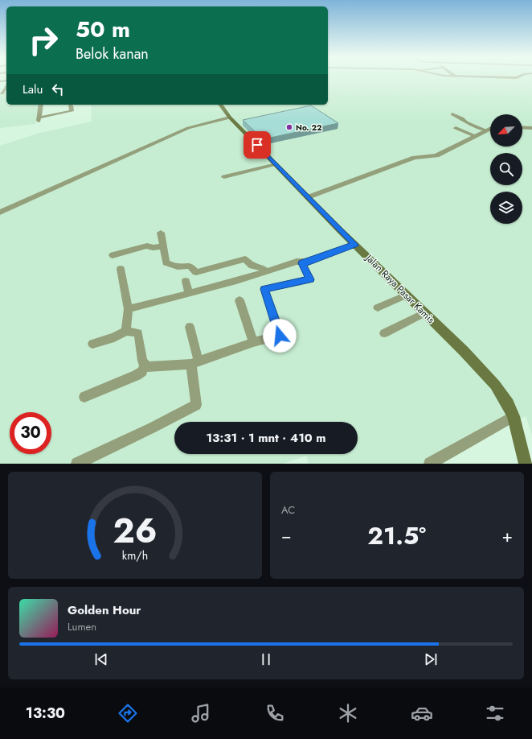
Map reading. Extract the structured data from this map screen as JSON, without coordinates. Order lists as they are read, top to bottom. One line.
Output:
{"streets":{"main road":["Jalan Raya Pasar Kamis"]},"places":["No. 22"],"north":"bottom left","page":{"turn":["50 m","Belok kanan"],"then":"Lalu","limit":"30","trip":"13:31 · 1 mnt · 410 m","tile":"AC","heat":["−","21.5°","+"],"song":["Golden Hour","Lumen"],"tabs":"13:30","gauge":["26","km/h"]}}
